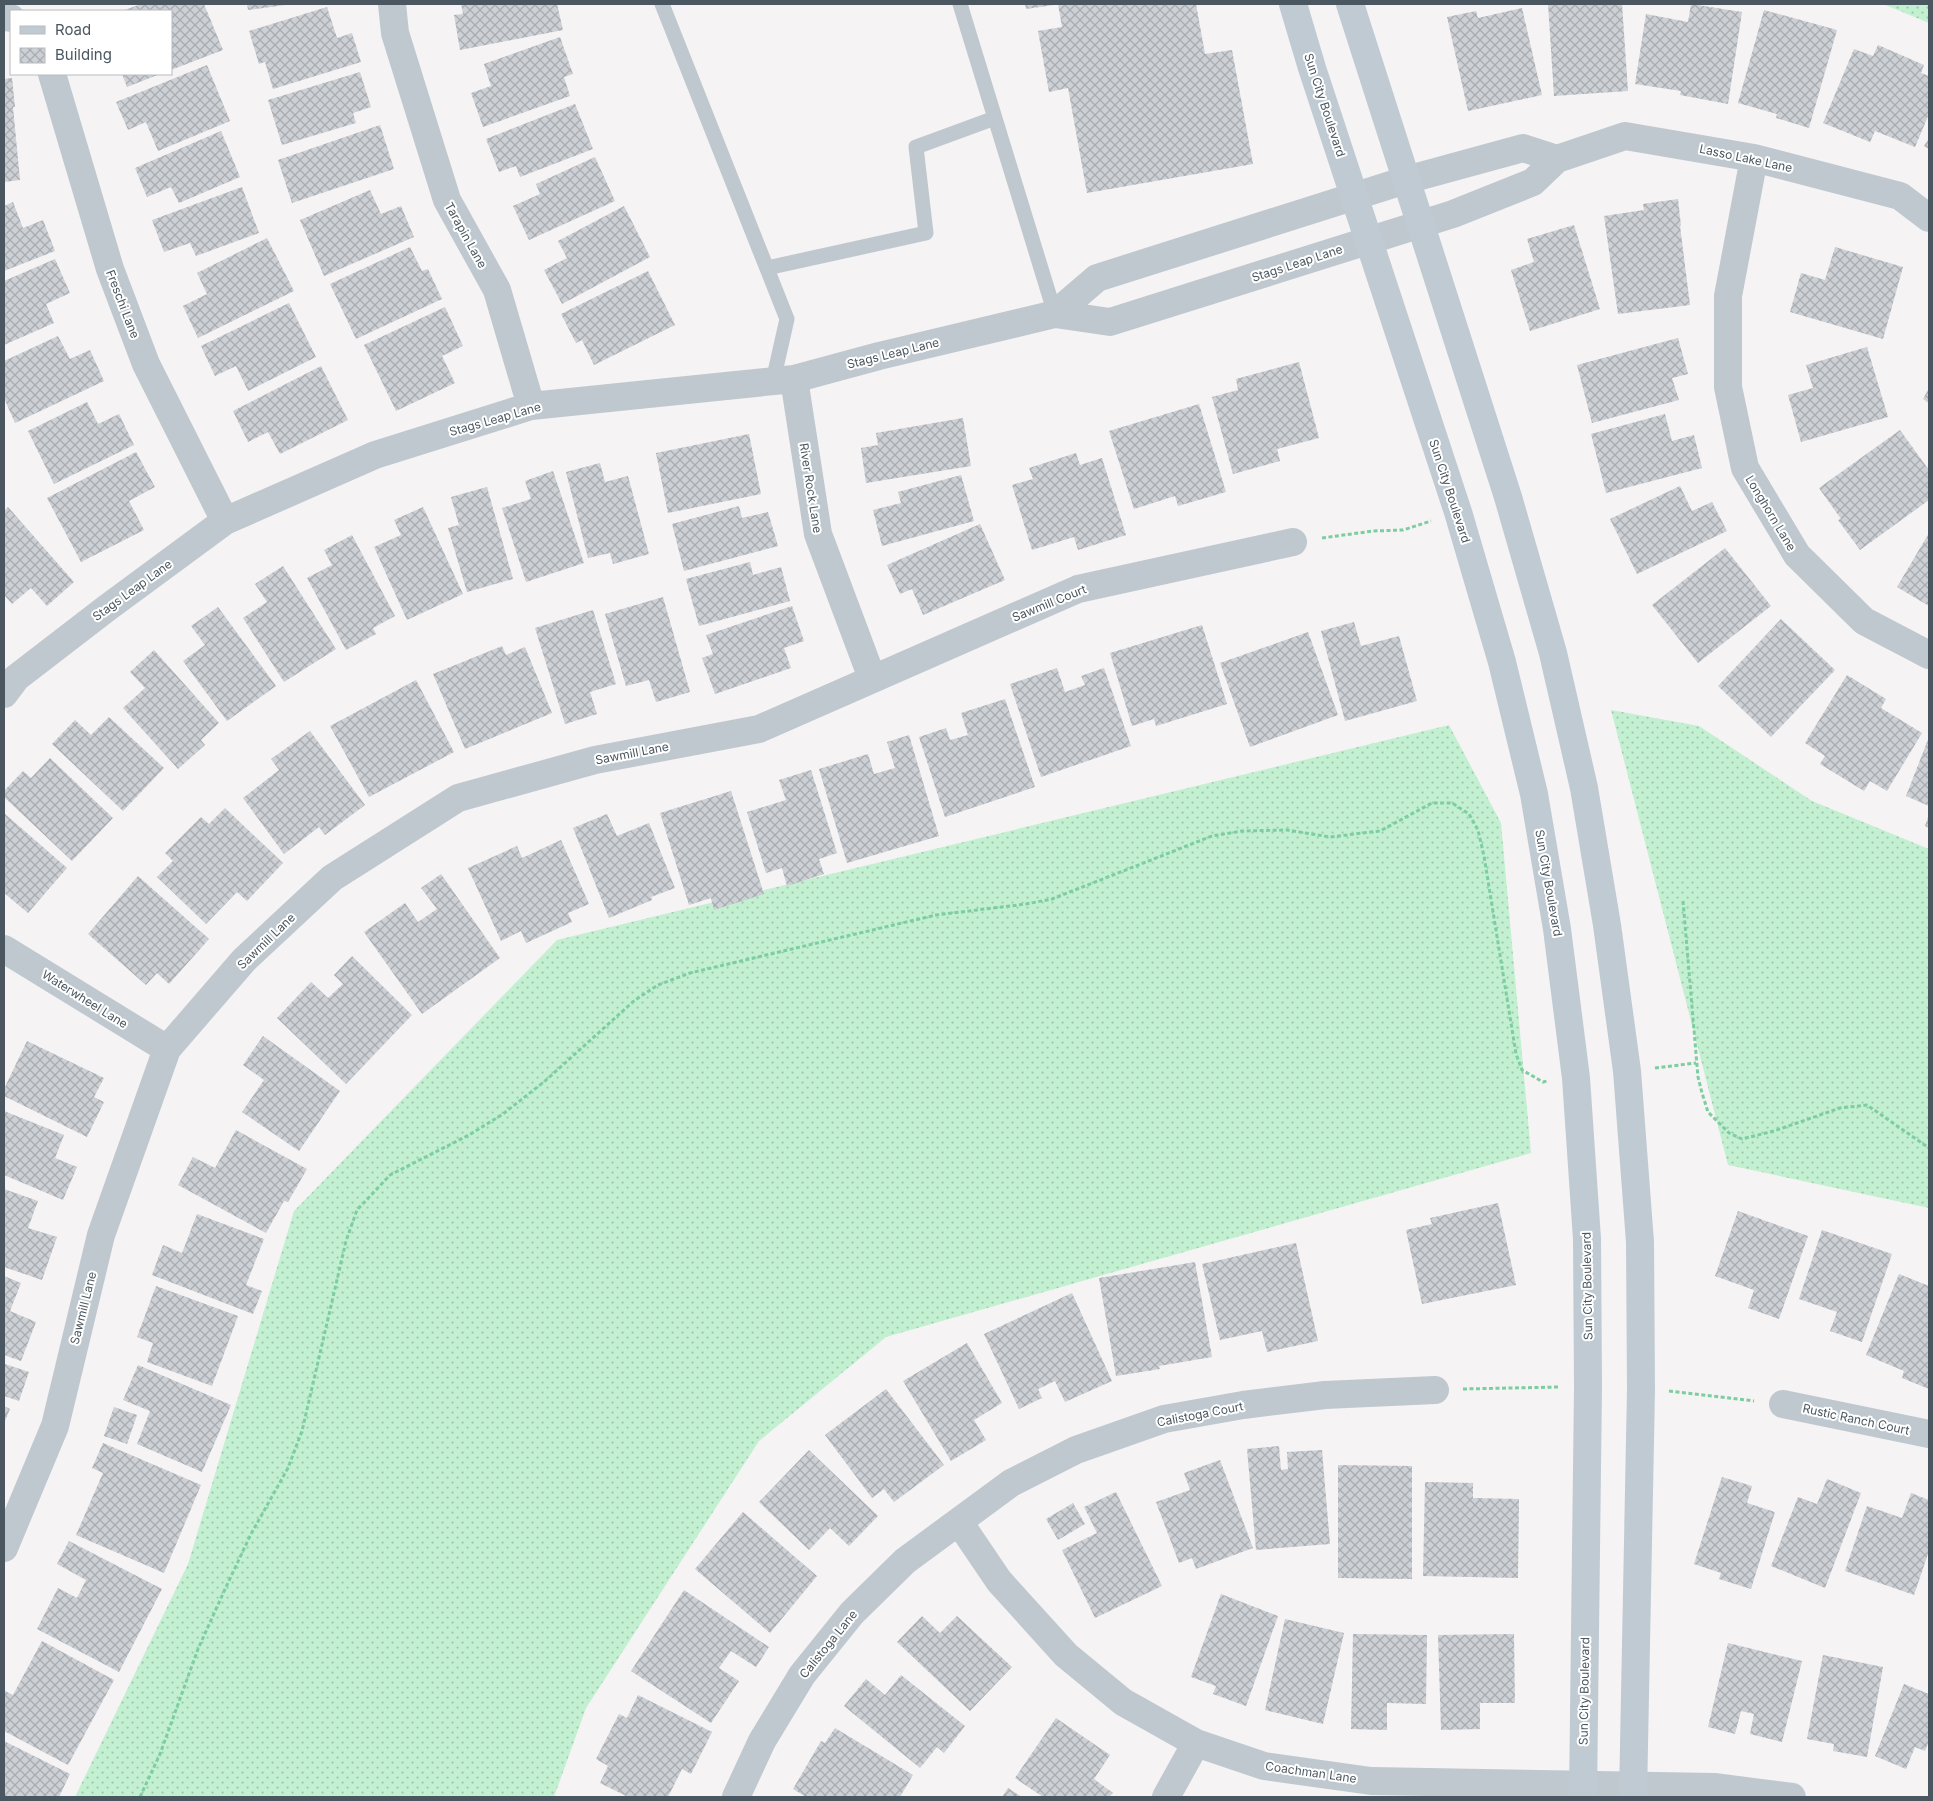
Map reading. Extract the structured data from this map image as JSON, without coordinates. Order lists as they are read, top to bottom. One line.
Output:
{"streets":{"street":["Sun City Boulevard","Lasso Lake Lane","Tarapin Lane","Stags Leap Lane","Freschi Lane","River Rock Lane","Longhorn Lane","Sawmill Court","Sawmill Lane","Waterwheel Lane","Calistoga Court","Rustic Ranch Court","Calistoga Lane","Coachman Lane"]},"crossings":[["Sun City Boulevard","Stags Leap Lane"],["Sun City Boulevard","Coachman Lane"],["Lasso Lake Lane","Stags Leap Lane"],["Lasso Lake Lane","Longhorn Lane"],["Tarapin Lane","Stags Leap Lane"],["Stags Leap Lane","Freschi Lane"],["Stags Leap Lane","River Rock Lane"],["River Rock Lane","Sawmill Court"],["River Rock Lane","Sawmill Lane"],["Sawmill Court","Sawmill Lane"],["Sawmill Lane","Waterwheel Lane"],["Calistoga Court","Calistoga Lane"],["Calistoga Court","Coachman Lane"],["Calistoga Lane","Coachman Lane"]],"legend":["Road","Building"]}
